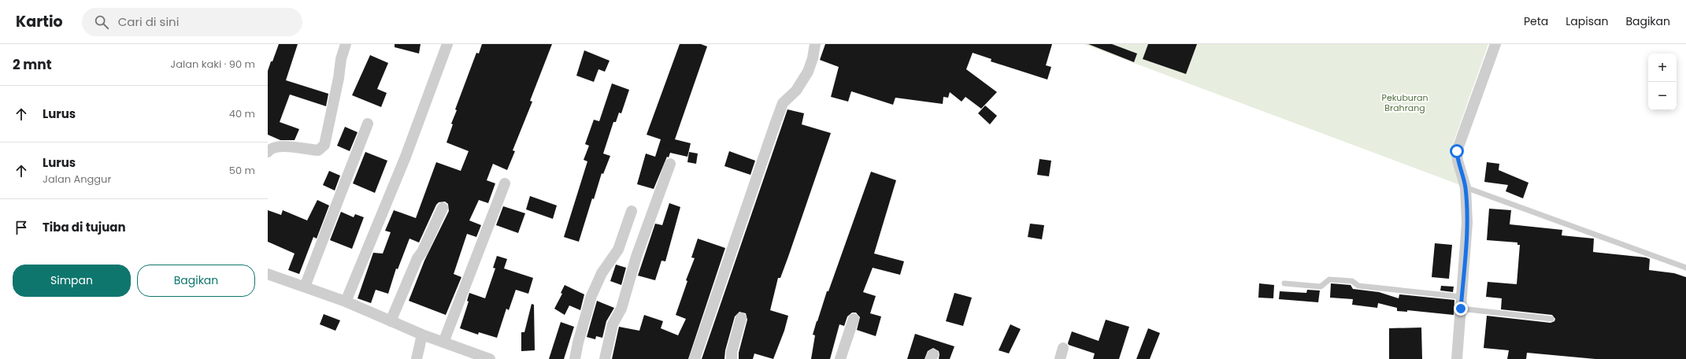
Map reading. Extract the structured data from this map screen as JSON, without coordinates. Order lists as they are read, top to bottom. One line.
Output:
{"parks":["Pekuburan Brahrang"],"page":{"header":"Kartio","search":"Cari di sini","nav":["Peta","Lapisan","Bagikan"],"heading":["2 mnt","Jalan kaki · 90 m"],"map_buttons":["+","−"],"list":[["Lurus","40 m"],["Lurus","Jalan Anggur","50 m"],"Tiba di tujuan"],"buttons":["Simpan","Bagikan"]}}
